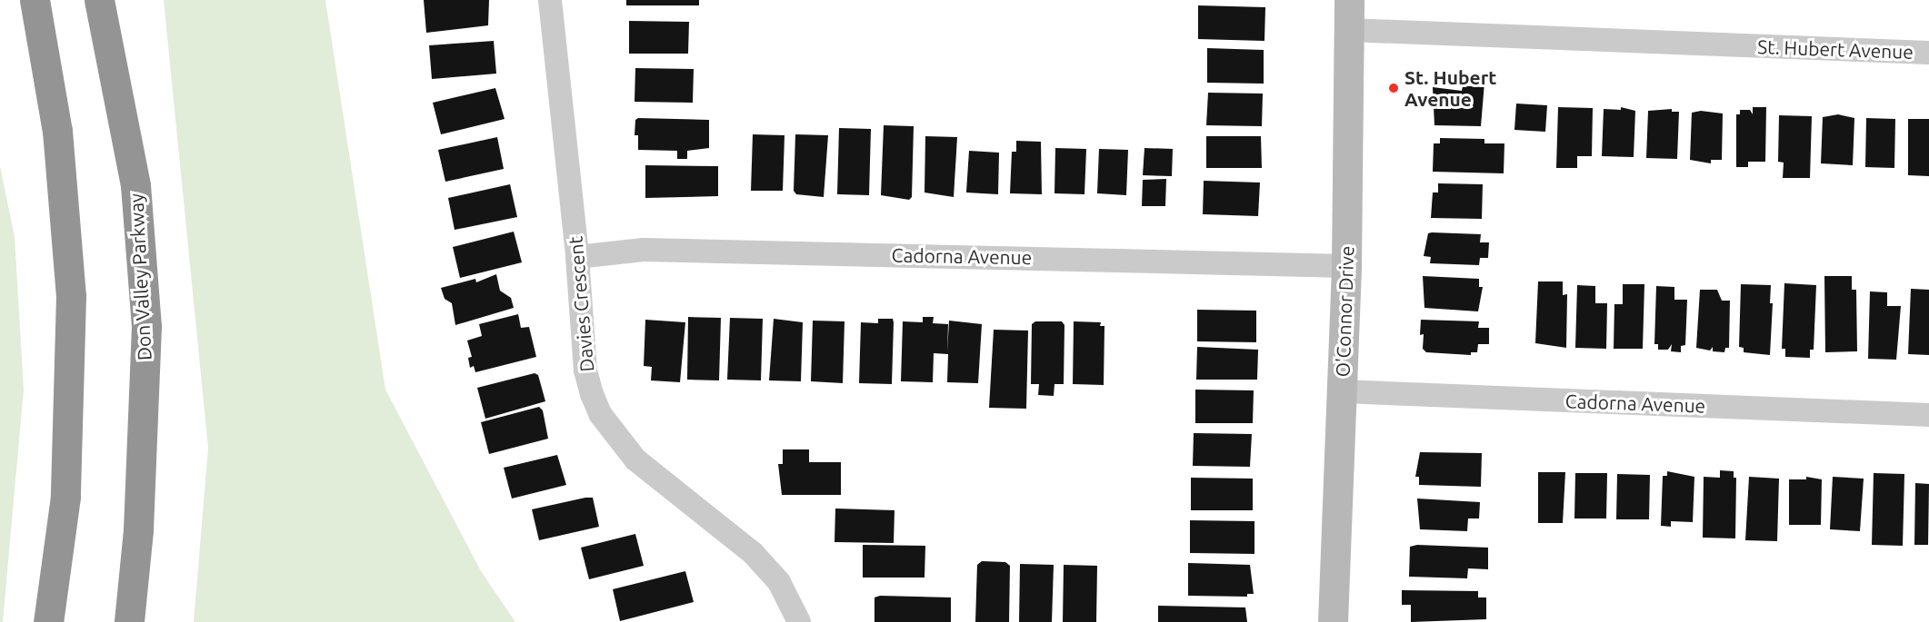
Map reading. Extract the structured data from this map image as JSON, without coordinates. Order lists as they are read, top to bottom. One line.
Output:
{"streets":{"highway":["Don Valley Parkway"],"main road":["O'Connor Drive"],"street":["St. Hubert Avenue","Cadorna Avenue","Davies Crescent"]},"crossings":[["St. Hubert Avenue","O'Connor Drive"],["Cadorna Avenue","Davies Crescent"],["Cadorna Avenue","O'Connor Drive"]],"places":["St. Hubert Avenue"]}
